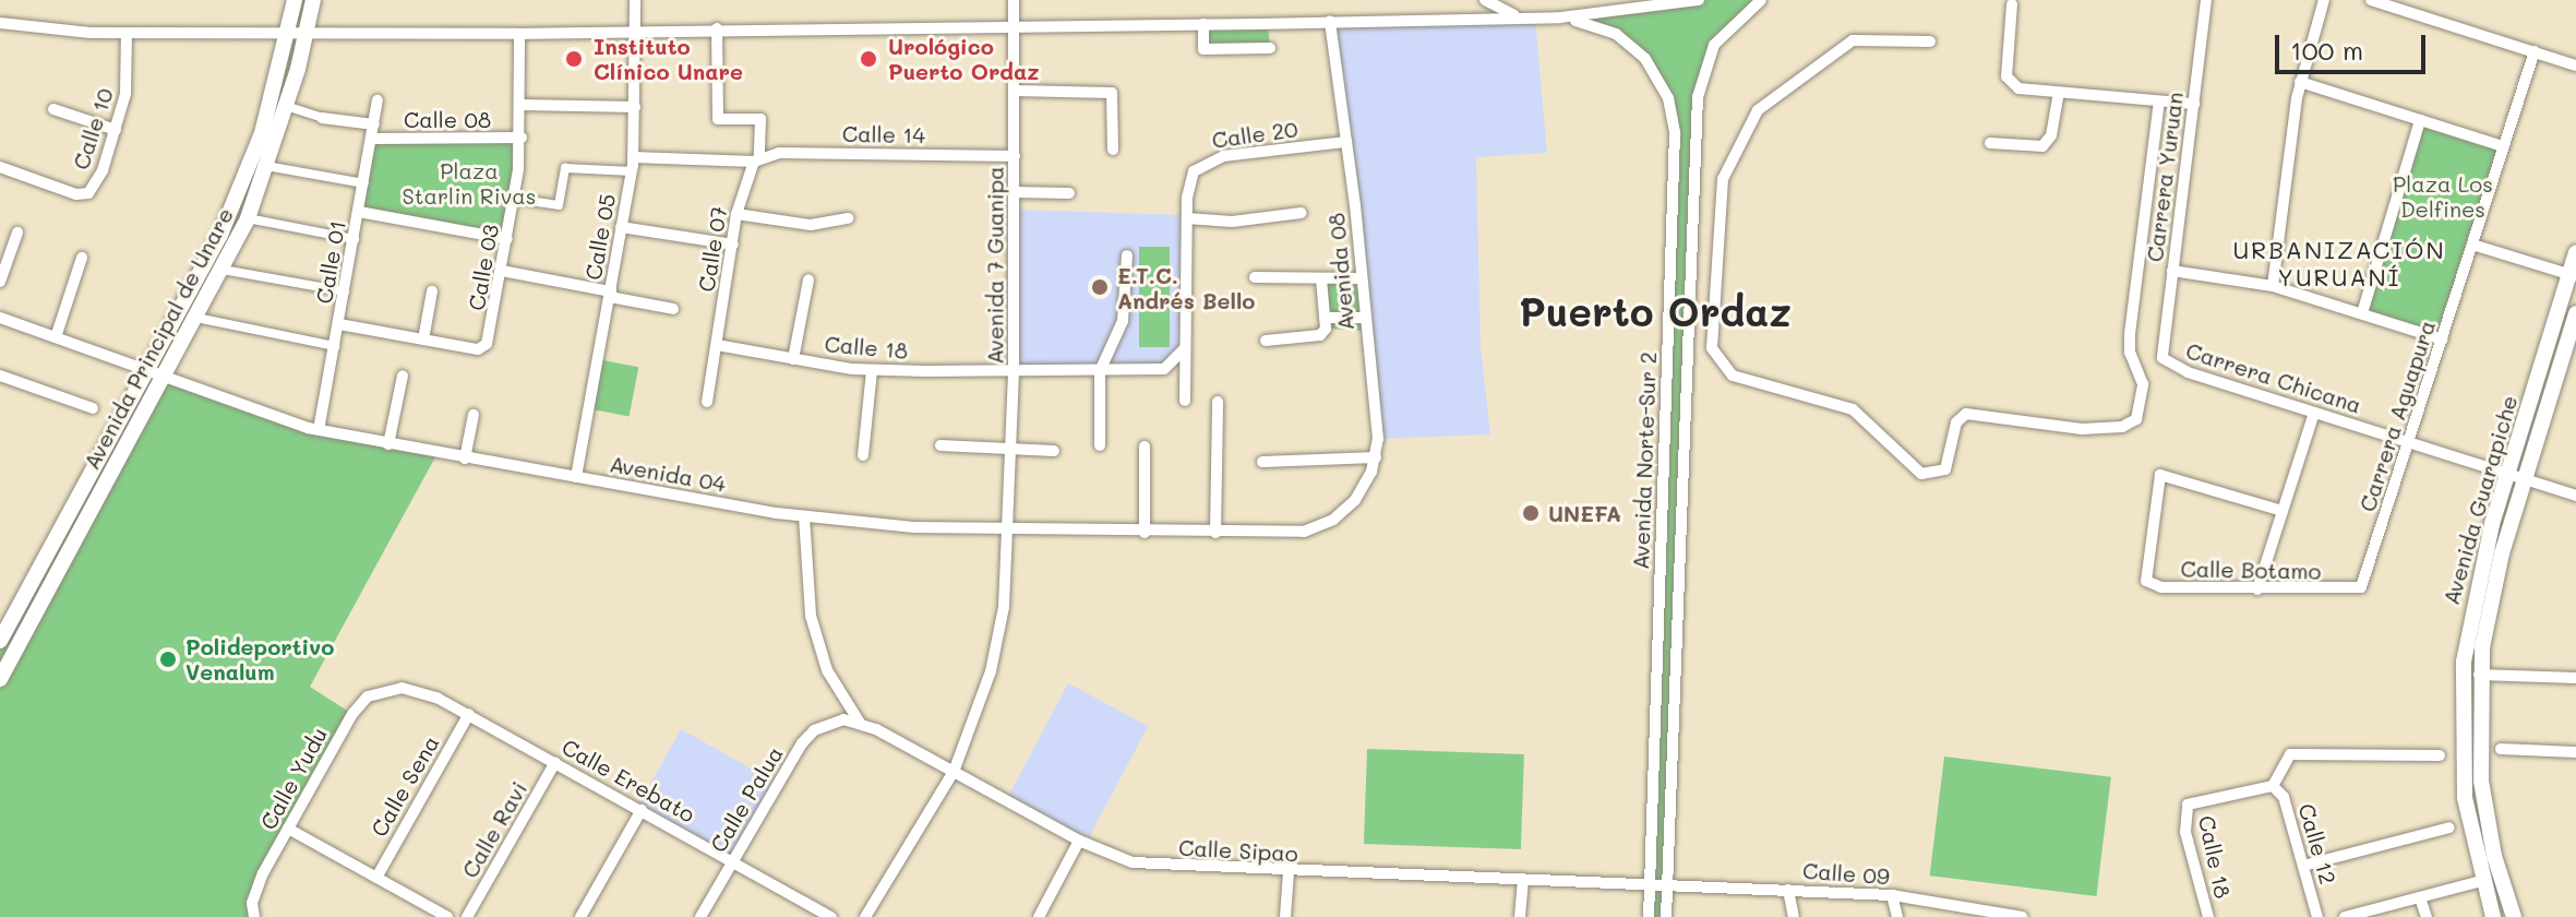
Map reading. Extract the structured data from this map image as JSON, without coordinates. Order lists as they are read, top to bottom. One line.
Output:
{"streets":{"street":["Calle 08","Calle 10","Calle 14","Calle 20","Carrera Yuruan","Calle 05","Calle 07","Calle 01","Avenida 7 Guanipa","Calle 03","Avenida 08","Avenida Principal de Unare","Calle 18","Carrera Chicana","Carrera Aguapura","Avenida Norte-Sur 2","Avenida 04","Avenida Guarapiche","Calle Botamo","Calle Yudu","Calle Erebato","Calle Sena","Calle Palua","Calle Ravi","Calle 12","Calle Sipao","Calle 09"]},"crossings":[["Calle 08","Calle 01"],["Calle 08","Calle 03"],["Calle 14","Calle 05"],["Calle 14","Calle 07"],["Calle 14","Avenida 7 Guanipa"],["Calle 20","Avenida 08"],["Carrera Yuruan","Carrera Chicana"],["Calle 05","Avenida 04"],["Calle 07","Calle 18"],["Calle 01","Avenida 04"],["Avenida 7 Guanipa","Calle 18"],["Avenida 7 Guanipa","Avenida 04"],["Avenida 7 Guanipa","Calle Sipao"],["Avenida 08","Avenida 04"],["Avenida Principal de Unare","Avenida 04"],["Calle 18","Calle 12"],["Carrera Chicana","Carrera Aguapura"],["Carrera Chicana","Avenida Guarapiche"],["Carrera Aguapura","Calle Botamo"],["Avenida Norte-Sur 2","Calle Sipao"],["Avenida Norte-Sur 2","Calle 09"],["Calle Yudu","Calle Erebato"],["Calle Erebato","Calle Sena"],["Calle Erebato","Calle Palua"],["Calle Erebato","Calle Ravi"],["Calle Palua","Calle Sipao"],["Calle Sipao","Calle 09"]],"districts":["URBANIZACIÓN YURUANÍ","Puerto Ordaz"],"parks":["Plaza Starlin Rivas","Plaza Los Delfines"],"places":["Instituto Clínico Unare","Urológico Puerto Ordaz","E.T.C. Andrés Bello","UNEFA","Polideportivo Venalum"],"scale_bar":"100 m"}
